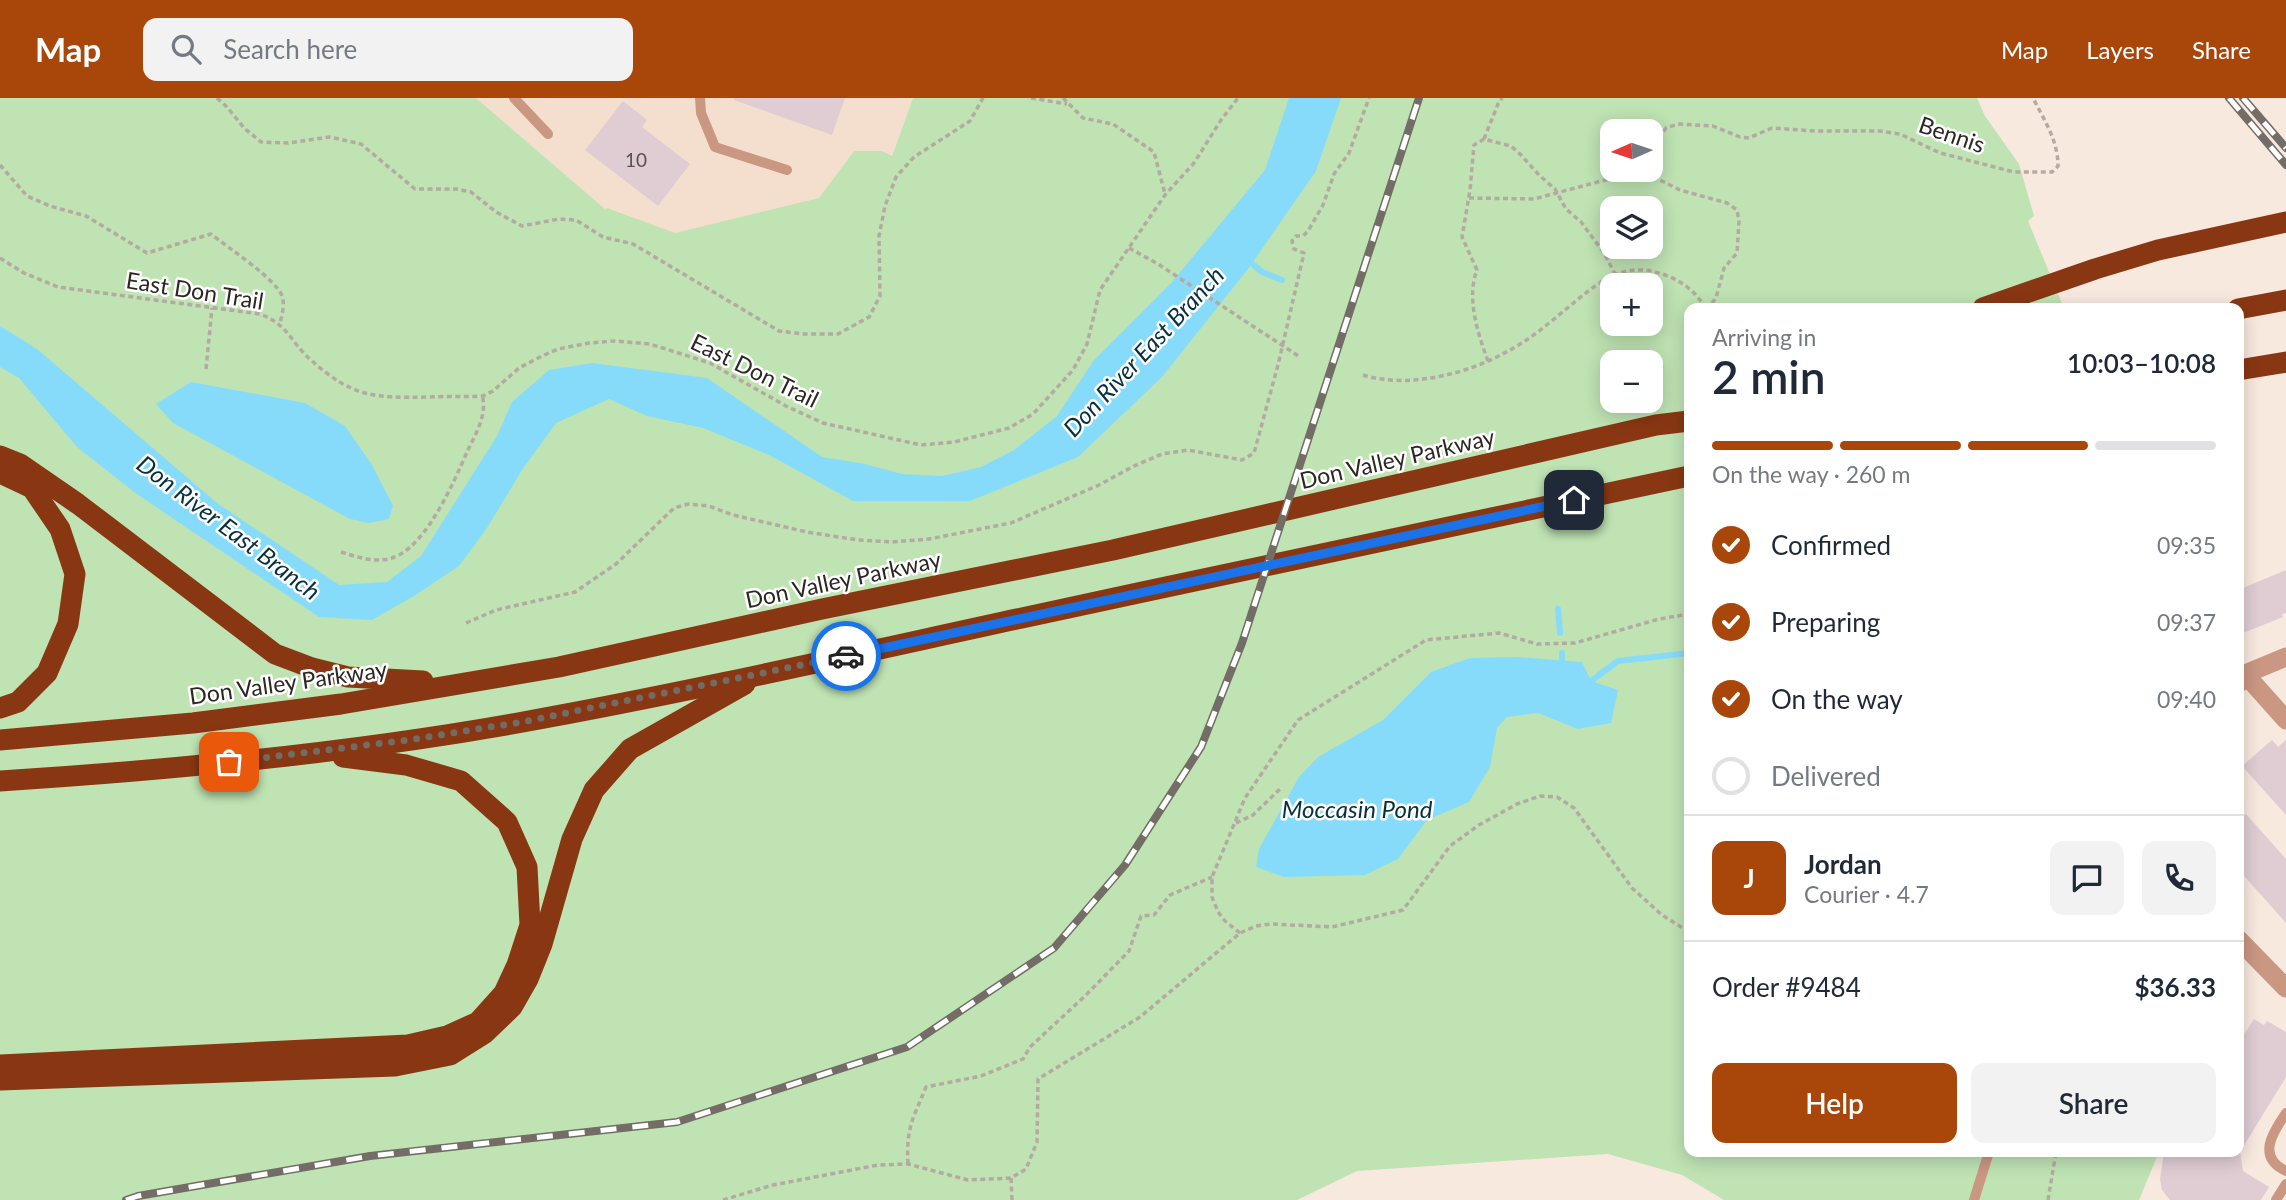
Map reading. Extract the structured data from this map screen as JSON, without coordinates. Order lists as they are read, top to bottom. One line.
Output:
{"streets":{"highway":["Don Valley Parkway"],"path":["Bennis","East Don Trail"]},"water":["Don River East Branch","Moccasin Pond"],"house_numbers":["10"],"north":"left","page":{"header":"Map","search":"Search here","nav":["Map","Layers","Share"],"map_buttons":["+","−"],"heading":["2 min","Arriving in","10:03–10:08"],"panel":["Jordan","Courier · 4.7","Order #9484","$36.33"],"bar":"On the way · 260 m","list":[["Confirmed","09:35"],["Preparing","09:37"],["On the way","09:40"],"Delivered"],"round":"J","buttons":["Help","Share"]}}
